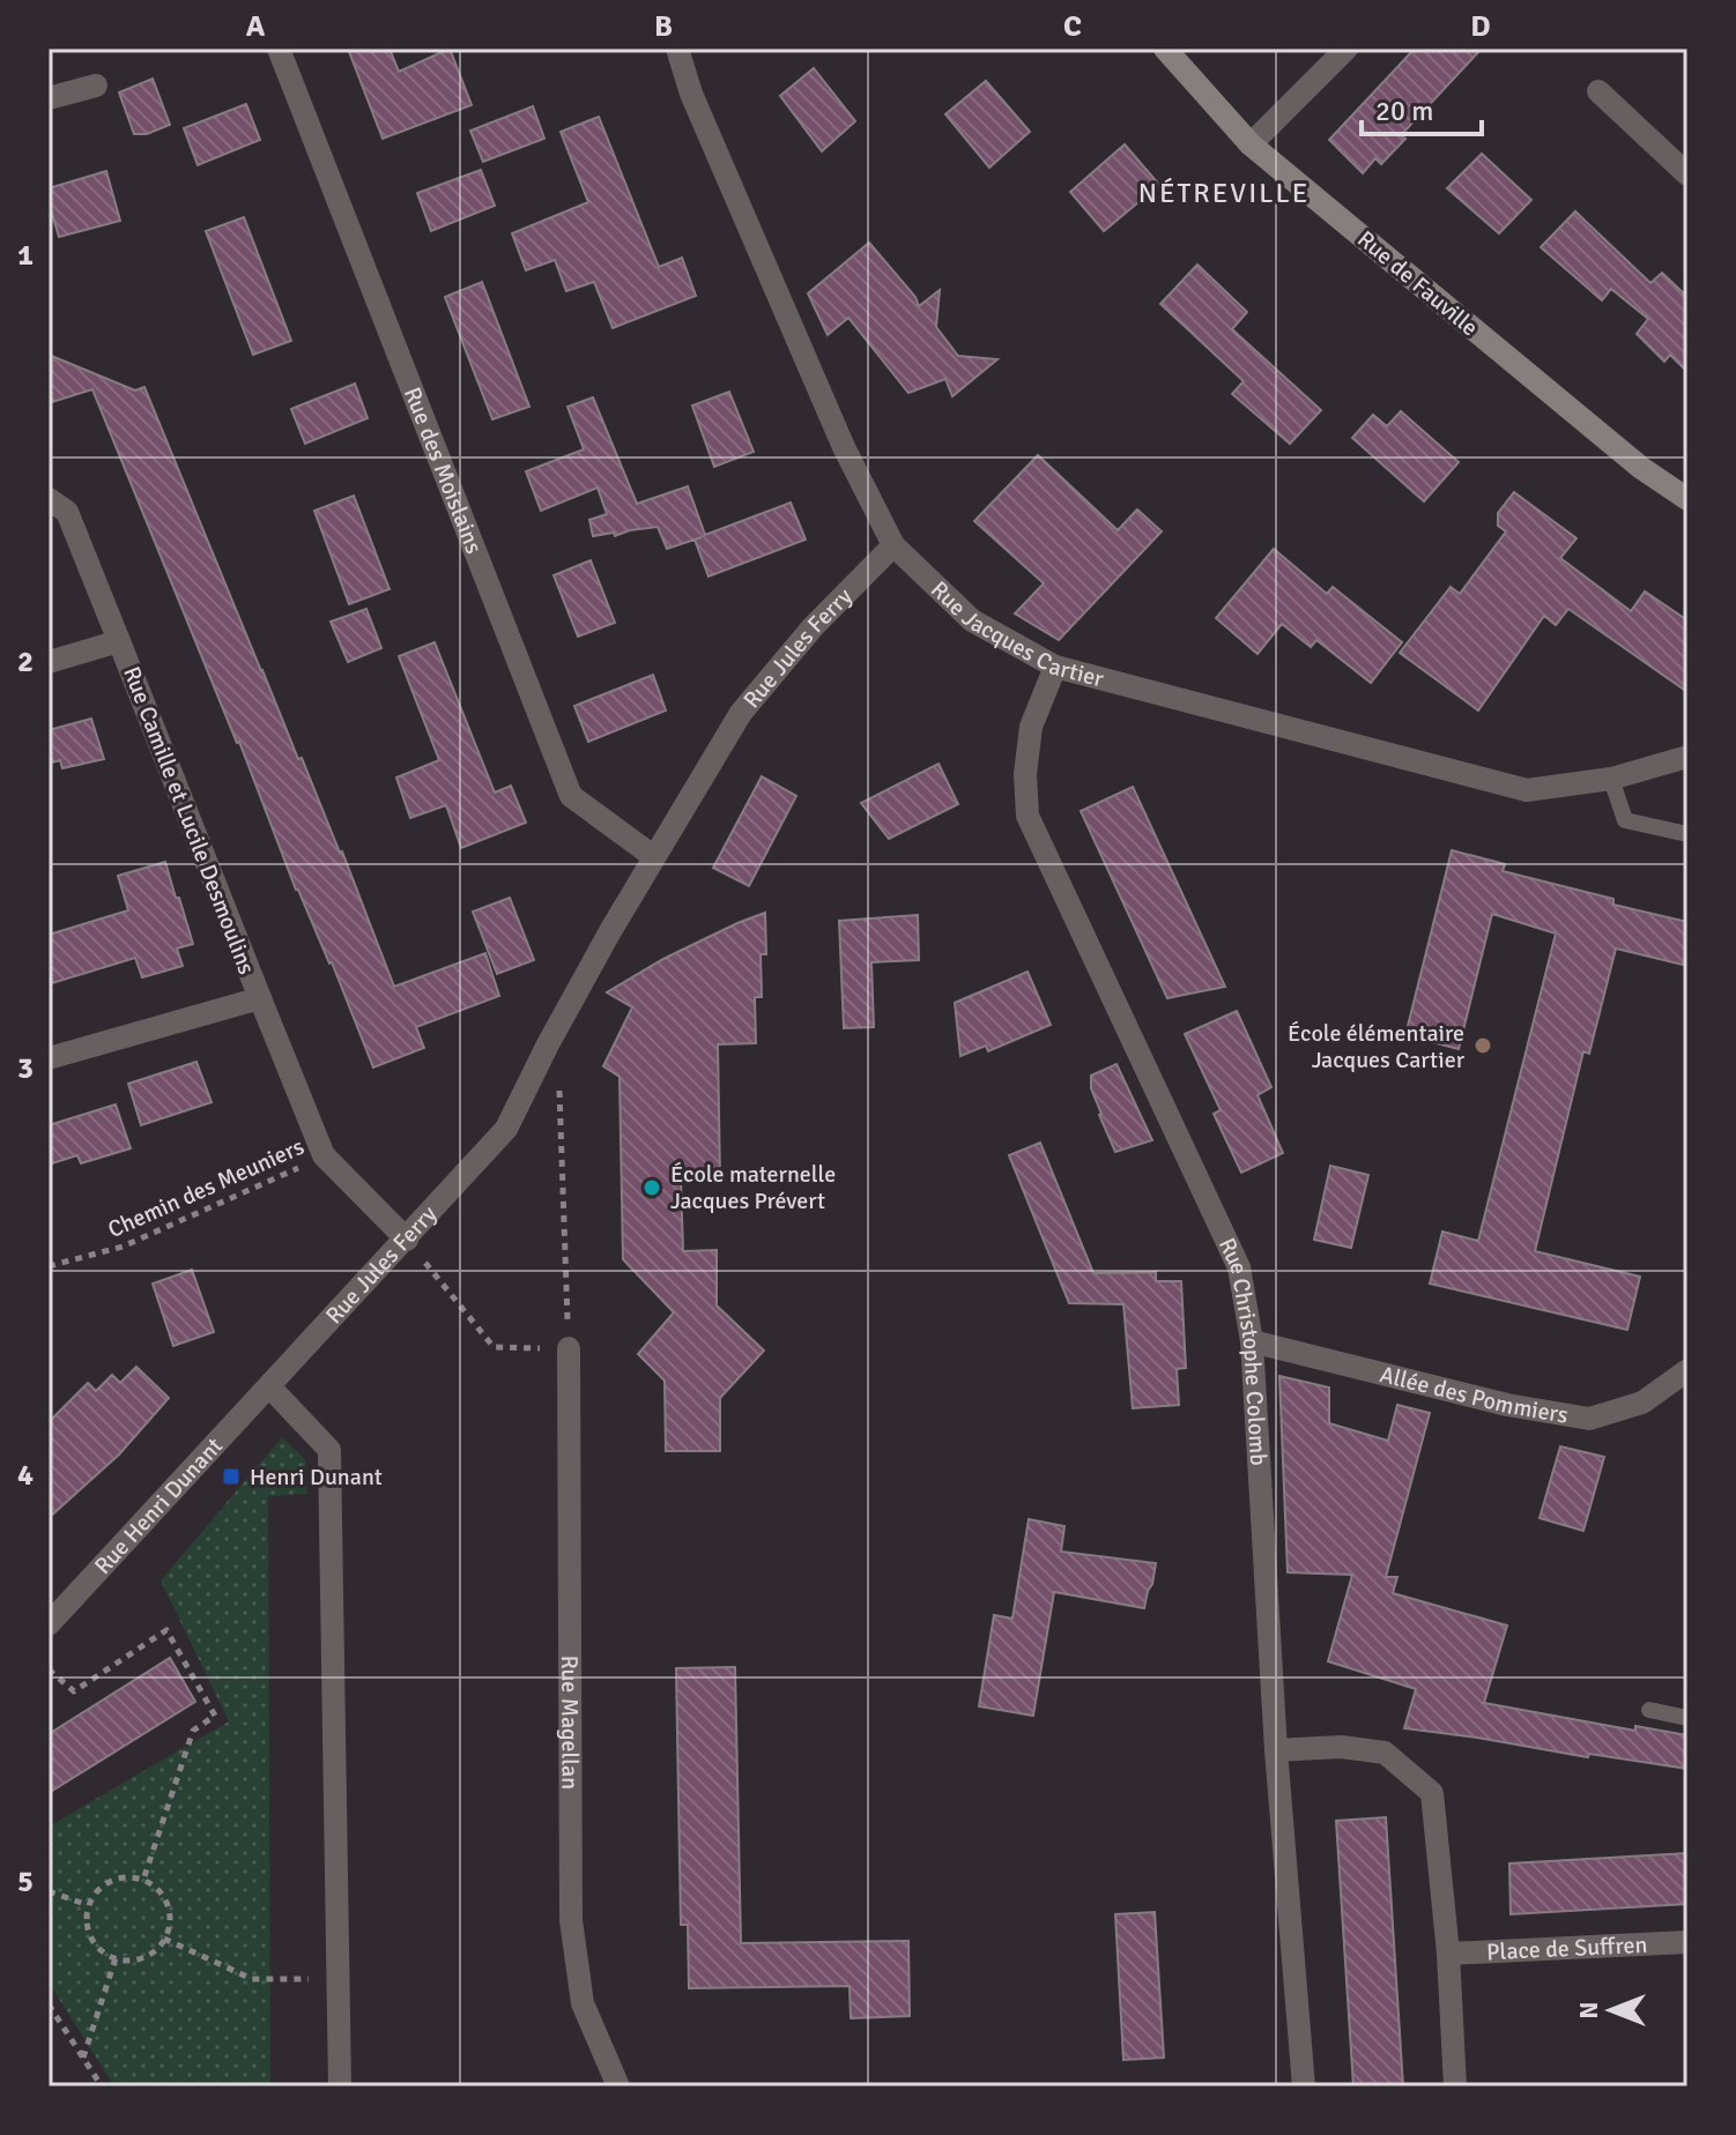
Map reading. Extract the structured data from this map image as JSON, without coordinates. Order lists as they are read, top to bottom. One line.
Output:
{"streets":{"main road":["Rue de Fauville"],"street":["Rue des Moislains","Rue Jacques Cartier","Rue Jules Ferry","Rue Camille et Lucile Desmoulins","Rue Christophe Colomb","Allée des Pommiers","Rue Henri Dunant","Rue Magellan","Place de Suffren"],"path":["Chemin des Meuniers"]},"crossings":[["Rue des Moislains","Rue Jules Ferry"],["Rue Jacques Cartier","Rue Jules Ferry"],["Rue Jacques Cartier","Rue Christophe Colomb"],["Rue Jules Ferry","Rue Camille et Lucile Desmoulins"],["Rue Jules Ferry","Rue Henri Dunant"],["Rue Camille et Lucile Desmoulins","Chemin des Meuniers"],["Rue Christophe Colomb","Allée des Pommiers"]],"districts":["NÉTREVILLE"],"places":{"other":["École élémentaire Jacques Cartier","École maternelle Jacques Prévert"],"transit":["Henri Dunant"]},"scale_bar":"20 m","north":"left","grid":{"columns":["A","B","C","D"],"rows":["1","2","3","4","5"]}}
